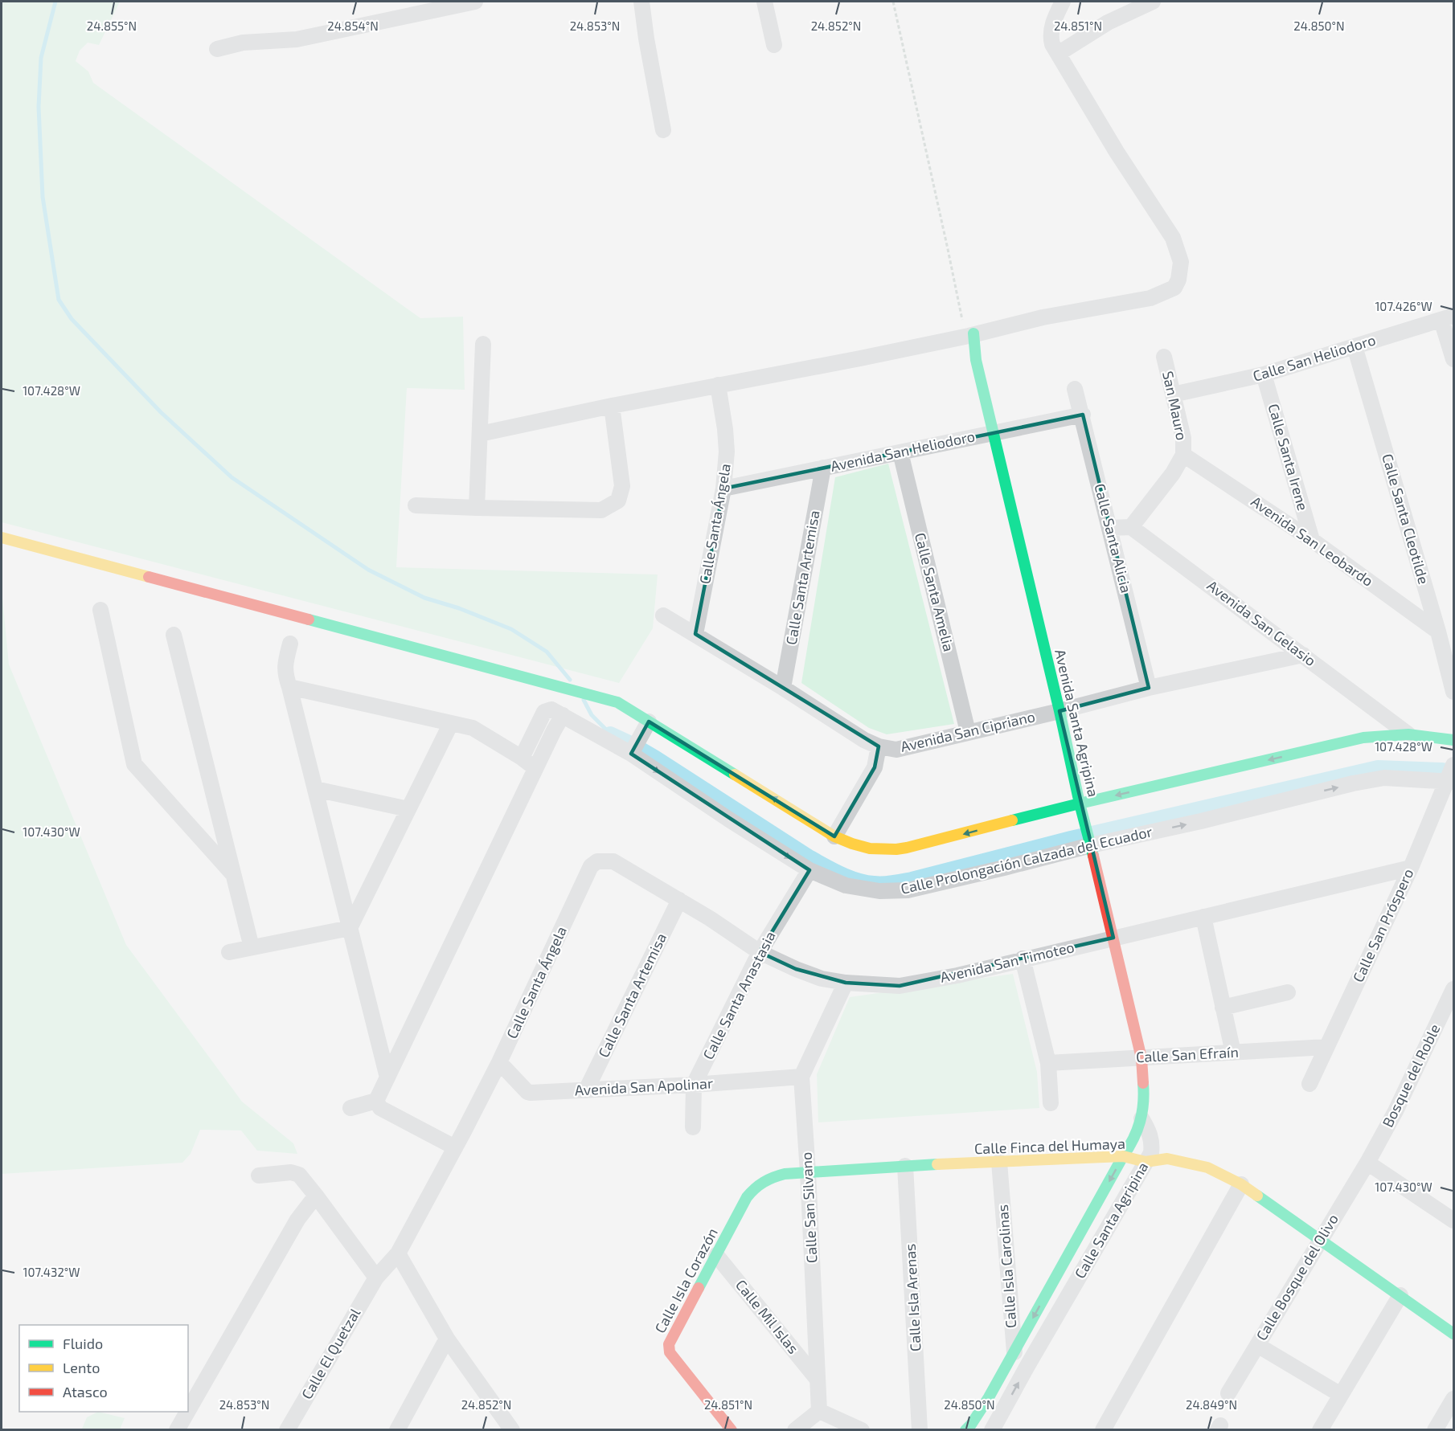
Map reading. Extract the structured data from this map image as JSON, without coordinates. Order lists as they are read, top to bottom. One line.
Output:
{"streets":{"street":["Calle San Heliodoro","San Mauro","Avenida San Heliodoro","Calle Santa Irene","Calle Santa Cleotilde","Calle Santa Ángela","Calle Santa Alicia","Avenida San Leobardo","Calle Santa Artemisa","Calle Santa Amelia","Avenida San Gelasio","Avenida Santa Agripina","Avenida San Cipriano","Calle Prolongación Calzada del Ecuador","Calle San Próspero","Avenida San Timoteo","Calle Santa Anastasia","Calle San Efraín","Bosque del Roble","Avenida San Apolinar","Calle Finca del Humaya","Calle San Silvano","Calle Santa Agripina","Calle Isla Carolinas","Calle Bosque del Olivo","Calle Isla Corazón","Calle Isla Arenas","Calle Mil Islas","Calle El Quetzal"]},"crossings":[["Calle San Heliodoro","San Mauro"],["Calle San Heliodoro","Calle Santa Irene"],["Calle San Heliodoro","Calle Santa Cleotilde"],["San Mauro","Avenida San Leobardo"],["Avenida San Heliodoro","Calle Santa Ángela"],["Avenida San Heliodoro","Calle Santa Alicia"],["Avenida San Heliodoro","Calle Santa Artemisa"],["Avenida San Heliodoro","Calle Santa Amelia"],["Avenida San Heliodoro","Avenida Santa Agripina"],["Calle Santa Irene","Avenida San Leobardo"],["Calle Santa Cleotilde","Avenida San Leobardo"],["Calle Santa Ángela","Avenida San Cipriano"],["Calle Santa Ángela","Avenida San Timoteo"],["Calle Santa Ángela","Avenida San Apolinar"],["Calle Santa Ángela","Calle El Quetzal"],["Calle Santa Alicia","Avenida San Cipriano"],["Calle Santa Artemisa","Avenida San Cipriano"],["Calle Santa Artemisa","Avenida San Timoteo"],["Calle Santa Artemisa","Avenida San Apolinar"],["Calle Santa Amelia","Avenida San Cipriano"],["Avenida San Gelasio","Avenida San Cipriano"],["Avenida Santa Agripina","Avenida San Cipriano"],["Avenida Santa Agripina","Calle Prolongación Calzada del Ecuador"],["Avenida Santa Agripina","Avenida San Timoteo"],["Avenida Santa Agripina","Calle San Efraín"],["Avenida Santa Agripina","Calle Santa Agripina"],["Calle Prolongación Calzada del Ecuador","Calle San Próspero"],["Calle Prolongación Calzada del Ecuador","Calle Santa Anastasia"],["Calle San Próspero","Avenida San Timoteo"],["Calle San Próspero","Calle San Efraín"],["Avenida San Timoteo","Calle Santa Anastasia"],["Avenida San Timoteo","Calle San Silvano"],["Calle Santa Anastasia","Avenida San Apolinar"],["Bosque del Roble","Calle Bosque del Olivo"],["Avenida San Apolinar","Calle San Silvano"],["Calle Finca del Humaya","Calle San Silvano"],["Calle Finca del Humaya","Calle Santa Agripina"],["Calle Finca del Humaya","Calle Isla Carolinas"],["Calle Finca del Humaya","Calle Bosque del Olivo"],["Calle Finca del Humaya","Calle Isla Corazón"],["Calle Finca del Humaya","Calle Isla Arenas"],["Calle San Silvano","Calle Isla Corazón"],["Calle San Silvano","Calle Mil Islas"],["Calle Santa Agripina","Calle Isla Carolinas"],["Calle Isla Corazón","Calle Mil Islas"]],"legend":["Fluido","Lento","Atasco"],"coordinates":["24.855°N","24.854°N","24.853°N","24.852°N","24.851°N","24.850°N","107.426°W","107.428°W","107.430°W","107.432°W","24.849°N"]}
